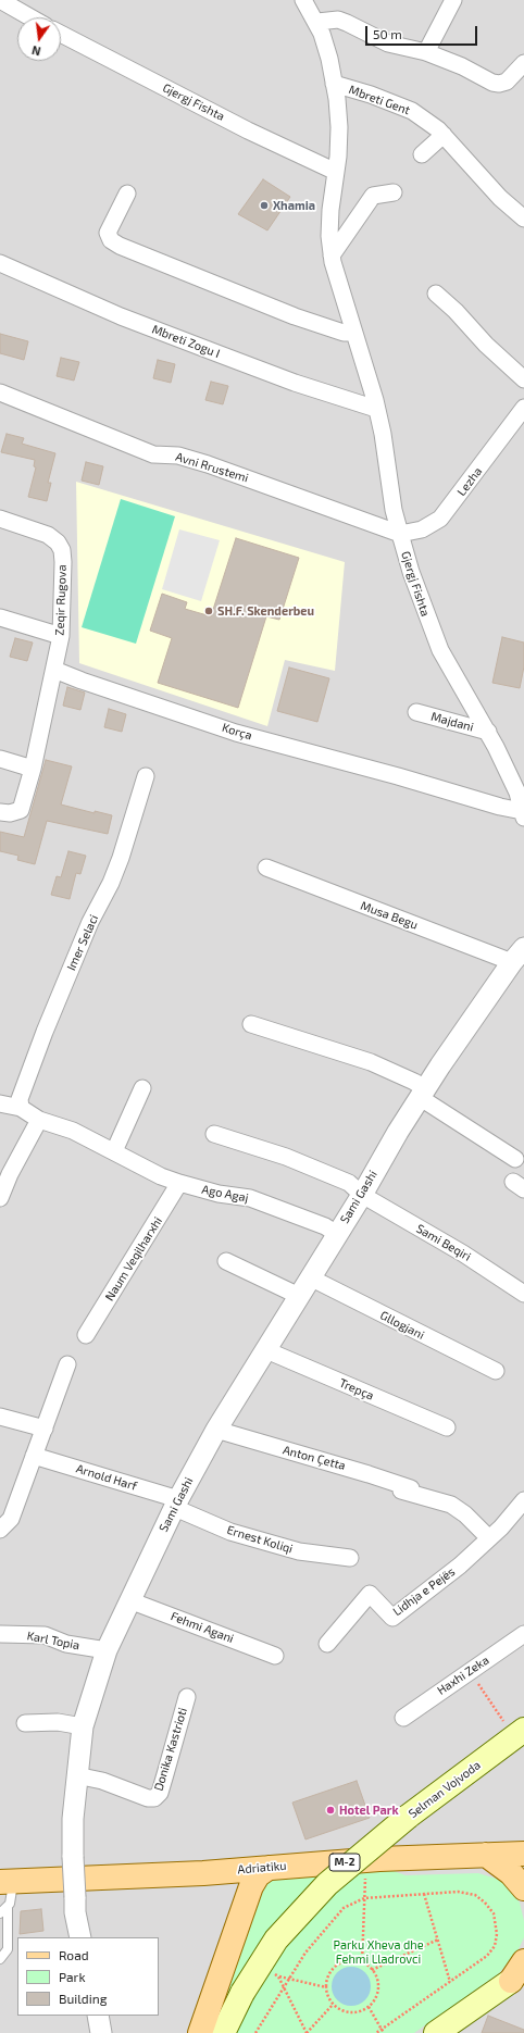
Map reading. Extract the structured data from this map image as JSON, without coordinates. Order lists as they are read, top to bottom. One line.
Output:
{"streets":{"main road":["Selman Vojvoda","M-2","Adriatiku"],"street":["Mbreti Gent","Gjergj Fishta","Mbreti Zogu I","Avni Rrustemi","Lezha","Zeqir Rugova","Majdani","Korça","Musa Begu","Imer Selaci","Ago Agaj","Sami Gashi","Sami Beqiri","Naum Veqilharxhi","Gllogjani","Trepça","Anton Çetta","Arnold Harf","Ernest Koliqi","Lidhja e Pejës","Fehmi Agani","Karl Topia","Haxhi Zeka","Donika Kastrioti"]},"crossings":[["Mbreti Gent","Gjergj Fishta"],["Gjergj Fishta","Mbreti Zogu I"],["Gjergj Fishta","Avni Rrustemi"],["Gjergj Fishta","Lezha"],["Gjergj Fishta","Majdani"],["Gjergj Fishta","Korça"],["Avni Rrustemi","Lezha"],["Zeqir Rugova","Korça"],["Musa Begu","Sami Gashi"],["Imer Selaci","Ago Agaj"],["Ago Agaj","Sami Gashi"],["Ago Agaj","Naum Veqilharxhi"],["Sami Gashi","Sami Beqiri"],["Sami Gashi","Gllogjani"],["Sami Gashi","Trepça"],["Sami Gashi","Anton Çetta"],["Sami Gashi","Arnold Harf"],["Sami Gashi","Ernest Koliqi"],["Sami Gashi","Fehmi Agani"],["Sami Gashi","Karl Topia"],["Sami Gashi","Donika Kastrioti"],["Anton Çetta","Lidhja e Pejës"],["Arnold Harf","Ernest Koliqi"]],"parks":["Parku Xheva dhe Fehmi Lladrovci"],"places":["Xhamia","SH.F. Skenderbeu","Hotel Park"],"legend":["Road","Park","Building"],"scale_bar":"50 m","north":"bottom"}
